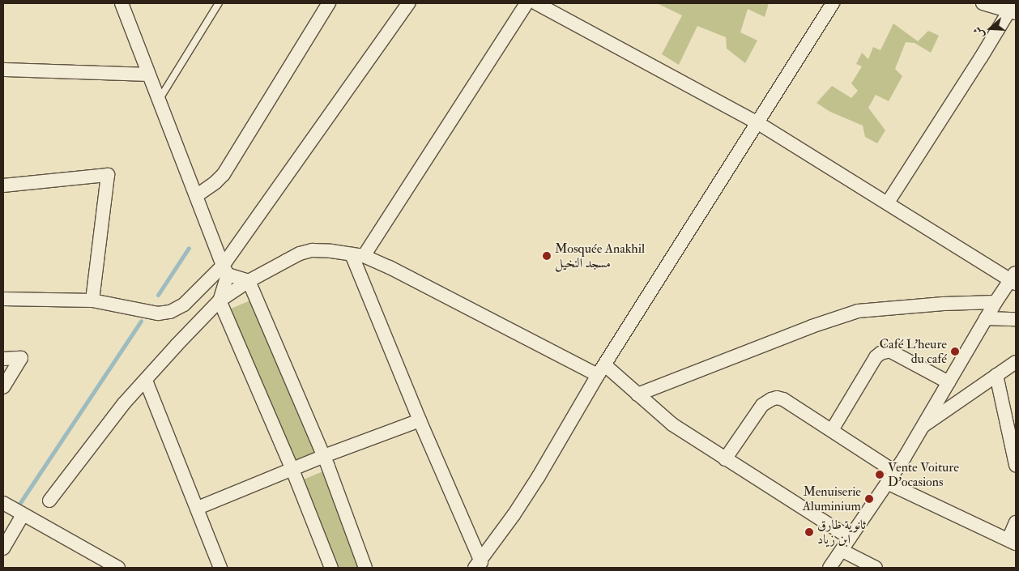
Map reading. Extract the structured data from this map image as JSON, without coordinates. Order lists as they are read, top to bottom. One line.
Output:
{"places":["Mosquée Anakhil مسجد النخيل","Café L'heure du café","Vente Voiture D'ocasions","Menuiserie Aluminium","ثانوية طارق ابن زياد"],"north":"left"}
